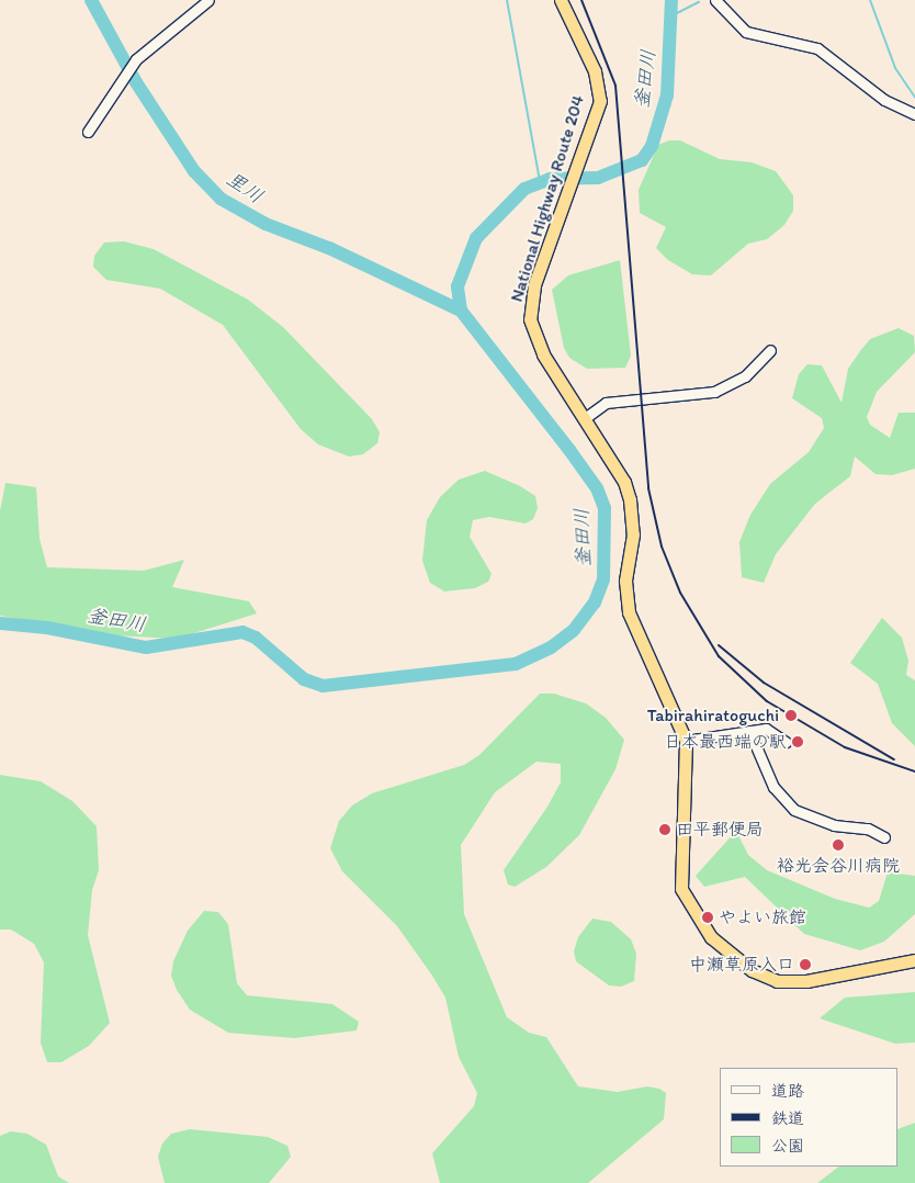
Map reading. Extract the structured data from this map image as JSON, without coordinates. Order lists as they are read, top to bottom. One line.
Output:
{"streets":{"highway":["National Highway Route 204"]},"water":["釜田川","里川"],"places":["Tabirahiratoguchi","日本最西端の駅","田平郵便局","裕光会谷川病院","やよい旅館","中瀬草原入口"],"legend":["道路","鉄道","公園"]}
